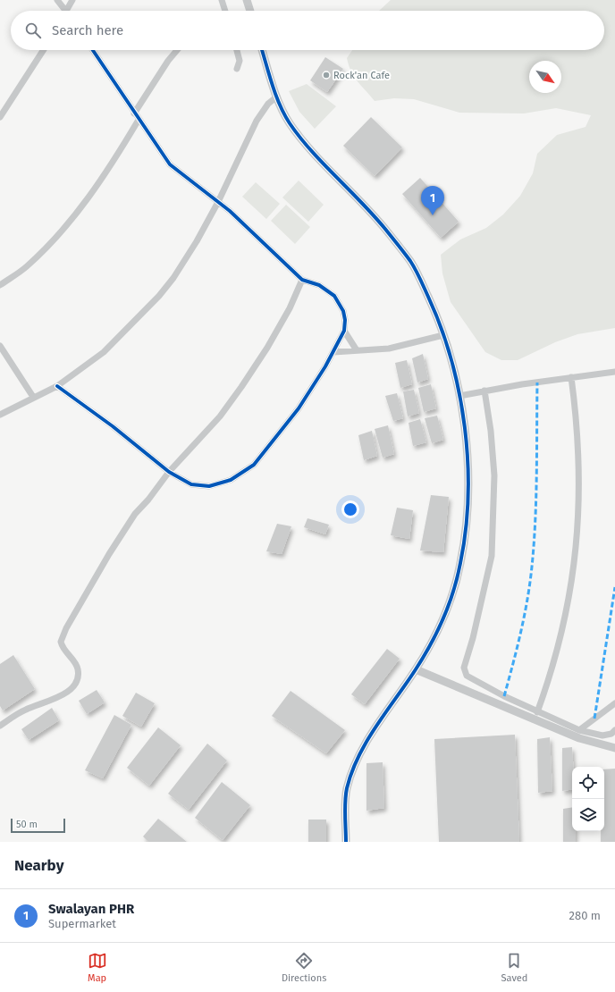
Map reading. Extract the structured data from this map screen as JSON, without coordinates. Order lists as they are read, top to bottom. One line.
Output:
{"places":["Rock'an Cafe"],"scale_bar":"50 m","north":"bottom right","page":{"search":"Search here","pins":"1","scale":"50 m","heading":"Nearby","list":[{"mark":"1","name":"Swalayan PHR","note":"Supermarket","value":"280 m"}],"nav":["Map","Directions","Saved"]}}
